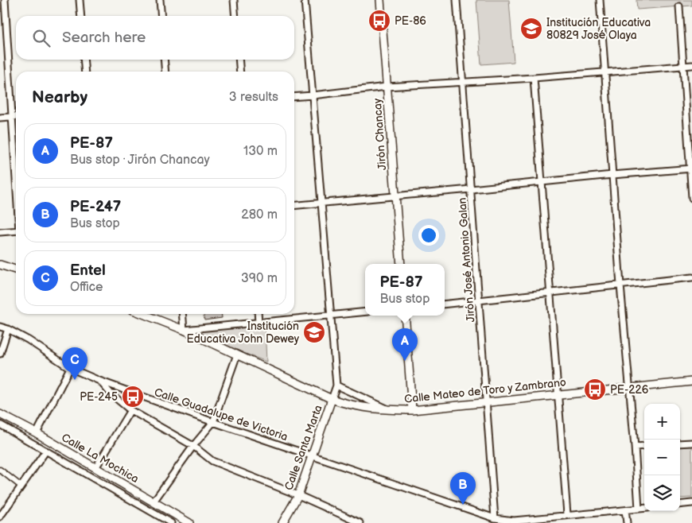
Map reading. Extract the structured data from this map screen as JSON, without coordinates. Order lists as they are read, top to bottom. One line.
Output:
{"streets":{"street":["Jirón Chancay","Jirón José Antonio Galan","Calle Mateo de Toro y Zambrano","Calle Guadalupe de Victoria","Calle Santa Marta","Calle La Mochica"]},"crossings":[["Jirón José Antonio Galan","Calle Mateo de Toro y Zambrano"],["Jirón José Antonio Galan","Calle Guadalupe de Victoria"],["Calle Mateo de Toro y Zambrano","Calle Santa Marta"],["Calle Guadalupe de Victoria","Calle Santa Marta"]],"places":{"bus stop":["PE-86","PE-226","PE-245"],"school or university":["Institución Educativa 80829 José Olaya","Institución Educativa John Dewey"]},"page":{"search":"Search here","heading":["Nearby","3 results"],"list":[{"mark":"A","name":"PE-87","note":"Bus stop · Jirón Chancay","value":"130 m"},{"mark":"B","name":"PE-247","note":"Bus stop","value":"280 m"},{"mark":"C","name":"Entel","note":"Office","value":"390 m"}],"popup":["PE-87","Bus stop"],"pins":["A","C","B"],"map_buttons":["+","−"]}}
